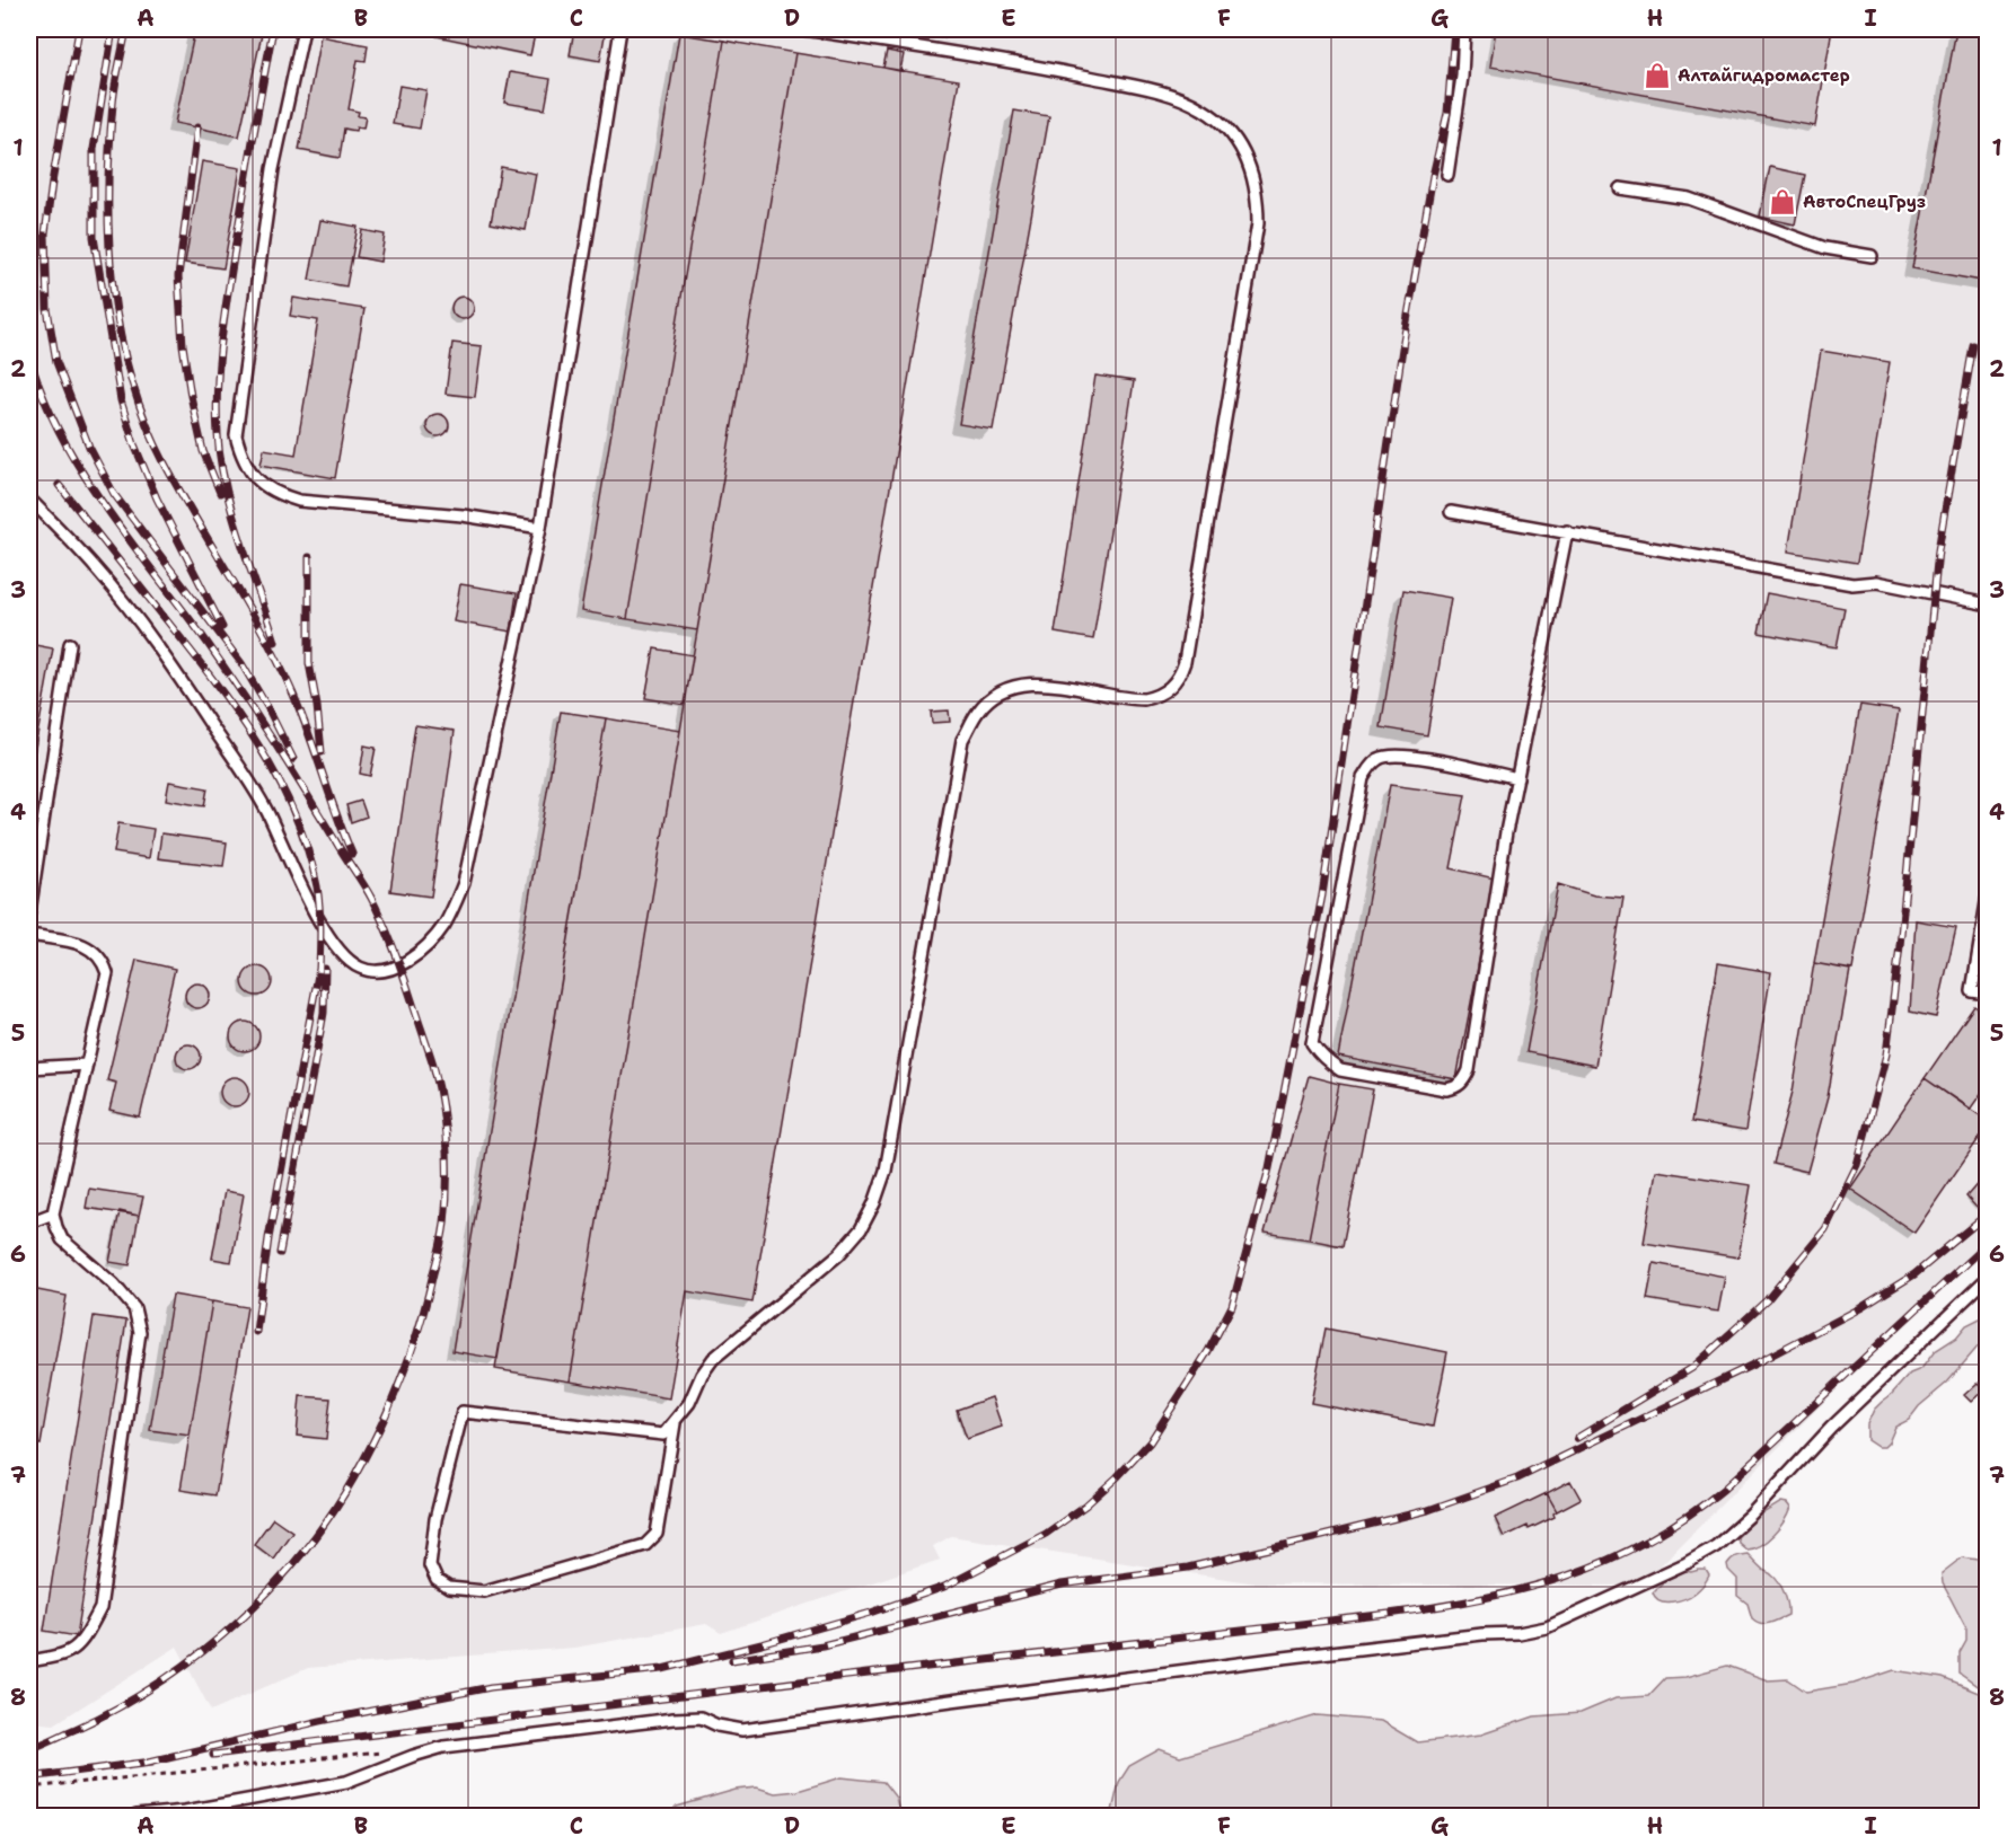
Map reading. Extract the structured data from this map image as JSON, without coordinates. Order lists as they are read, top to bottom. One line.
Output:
{"places":{"shop":["Алтайгидромастер","АвтоСпецГруз"]},"grid":{"columns":["A","B","C","D","E","F","G","H","I"],"rows":["1","2","3","4","5","6","7","8"]}}
